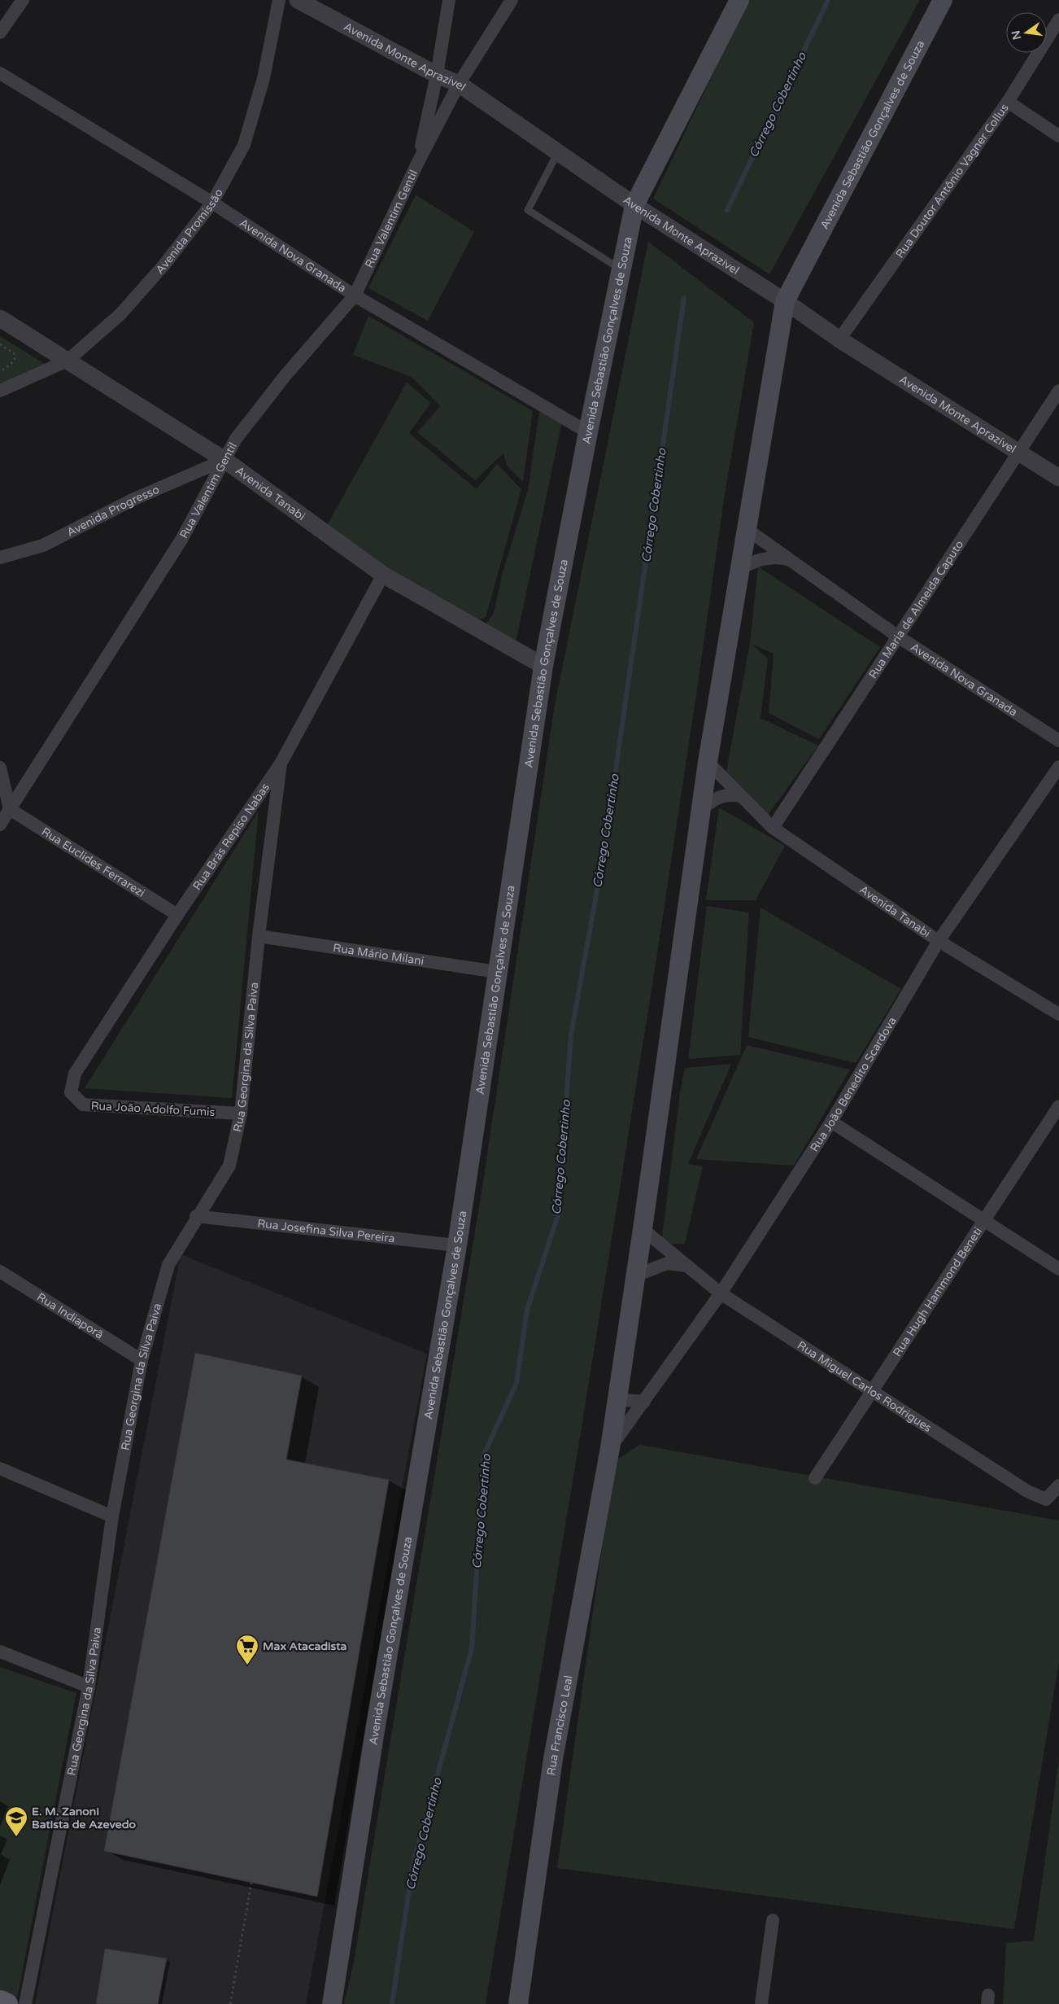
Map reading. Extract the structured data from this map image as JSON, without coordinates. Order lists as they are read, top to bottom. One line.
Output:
{"streets":{"main road":["Avenida Sebastião Gonçalves de Souza","Rua Francisco Leal"],"street":["Avenida Monte Aprazível","Rua Doutor Antônio Vagner Collus","Rua Valentim Gentil","Avenida Promissão","Avenida Nova Granada","Avenida Tanabi","Avenida Progresso","Rua Maria de Almeida Caputo","Rua Brás Repiso Nabas","Rua Euclides Ferrarezi","Rua Mário Milani","Rua Georgina da Silva Paiva","Rua João Benedito Scardova","Rua João Adolfo Fumis","Rua Josefina Silva Pereira","Rua Hugh Hammond Beneti","Rua Indiaporã","Rua Miguel Carlos Rodrigues"]},"crossings":[["Avenida Monte Aprazível","Avenida Sebastião Gonçalves de Souza"],["Avenida Monte Aprazível","Rua Doutor Antônio Vagner Collus"],["Avenida Monte Aprazível","Rua Valentim Gentil"],["Avenida Monte Aprazível","Rua Maria de Almeida Caputo"],["Avenida Sebastião Gonçalves de Souza","Avenida Nova Granada"],["Avenida Sebastião Gonçalves de Souza","Avenida Tanabi"],["Avenida Sebastião Gonçalves de Souza","Rua Mário Milani"],["Avenida Sebastião Gonçalves de Souza","Rua João Benedito Scardova"],["Avenida Sebastião Gonçalves de Souza","Rua Josefina Silva Pereira"],["Avenida Sebastião Gonçalves de Souza","Rua Miguel Carlos Rodrigues"],["Avenida Sebastião Gonçalves de Souza","Rua Francisco Leal"],["Rua Valentim Gentil","Avenida Nova Granada"],["Rua Valentim Gentil","Avenida Tanabi"],["Rua Valentim Gentil","Avenida Progresso"],["Rua Valentim Gentil","Rua Euclides Ferrarezi"],["Avenida Promissão","Avenida Nova Granada"],["Avenida Promissão","Avenida Tanabi"],["Avenida Nova Granada","Rua Maria de Almeida Caputo"],["Avenida Tanabi","Avenida Progresso"],["Avenida Tanabi","Rua Maria de Almeida Caputo"],["Avenida Tanabi","Rua Brás Repiso Nabas"],["Avenida Tanabi","Rua João Benedito Scardova"],["Rua Brás Repiso Nabas","Rua Euclides Ferrarezi"],["Rua Brás Repiso Nabas","Rua Georgina da Silva Paiva"],["Rua Brás Repiso Nabas","Rua João Adolfo Fumis"],["Rua Mário Milani","Rua Georgina da Silva Paiva"],["Rua Georgina da Silva Paiva","Rua João Adolfo Fumis"],["Rua Georgina da Silva Paiva","Rua Josefina Silva Pereira"],["Rua Georgina da Silva Paiva","Rua Indiaporã"],["Rua João Benedito Scardova","Rua Miguel Carlos Rodrigues"],["Rua João Benedito Scardova","Rua Francisco Leal"],["Rua Hugh Hammond Beneti","Rua Miguel Carlos Rodrigues"]],"water":["Córrego Cobertinho"],"places":{"supermarket":["Max Atacadista"],"school or university":["E. M. Zanoni Batista de Azevedo"]},"north":"left"}
